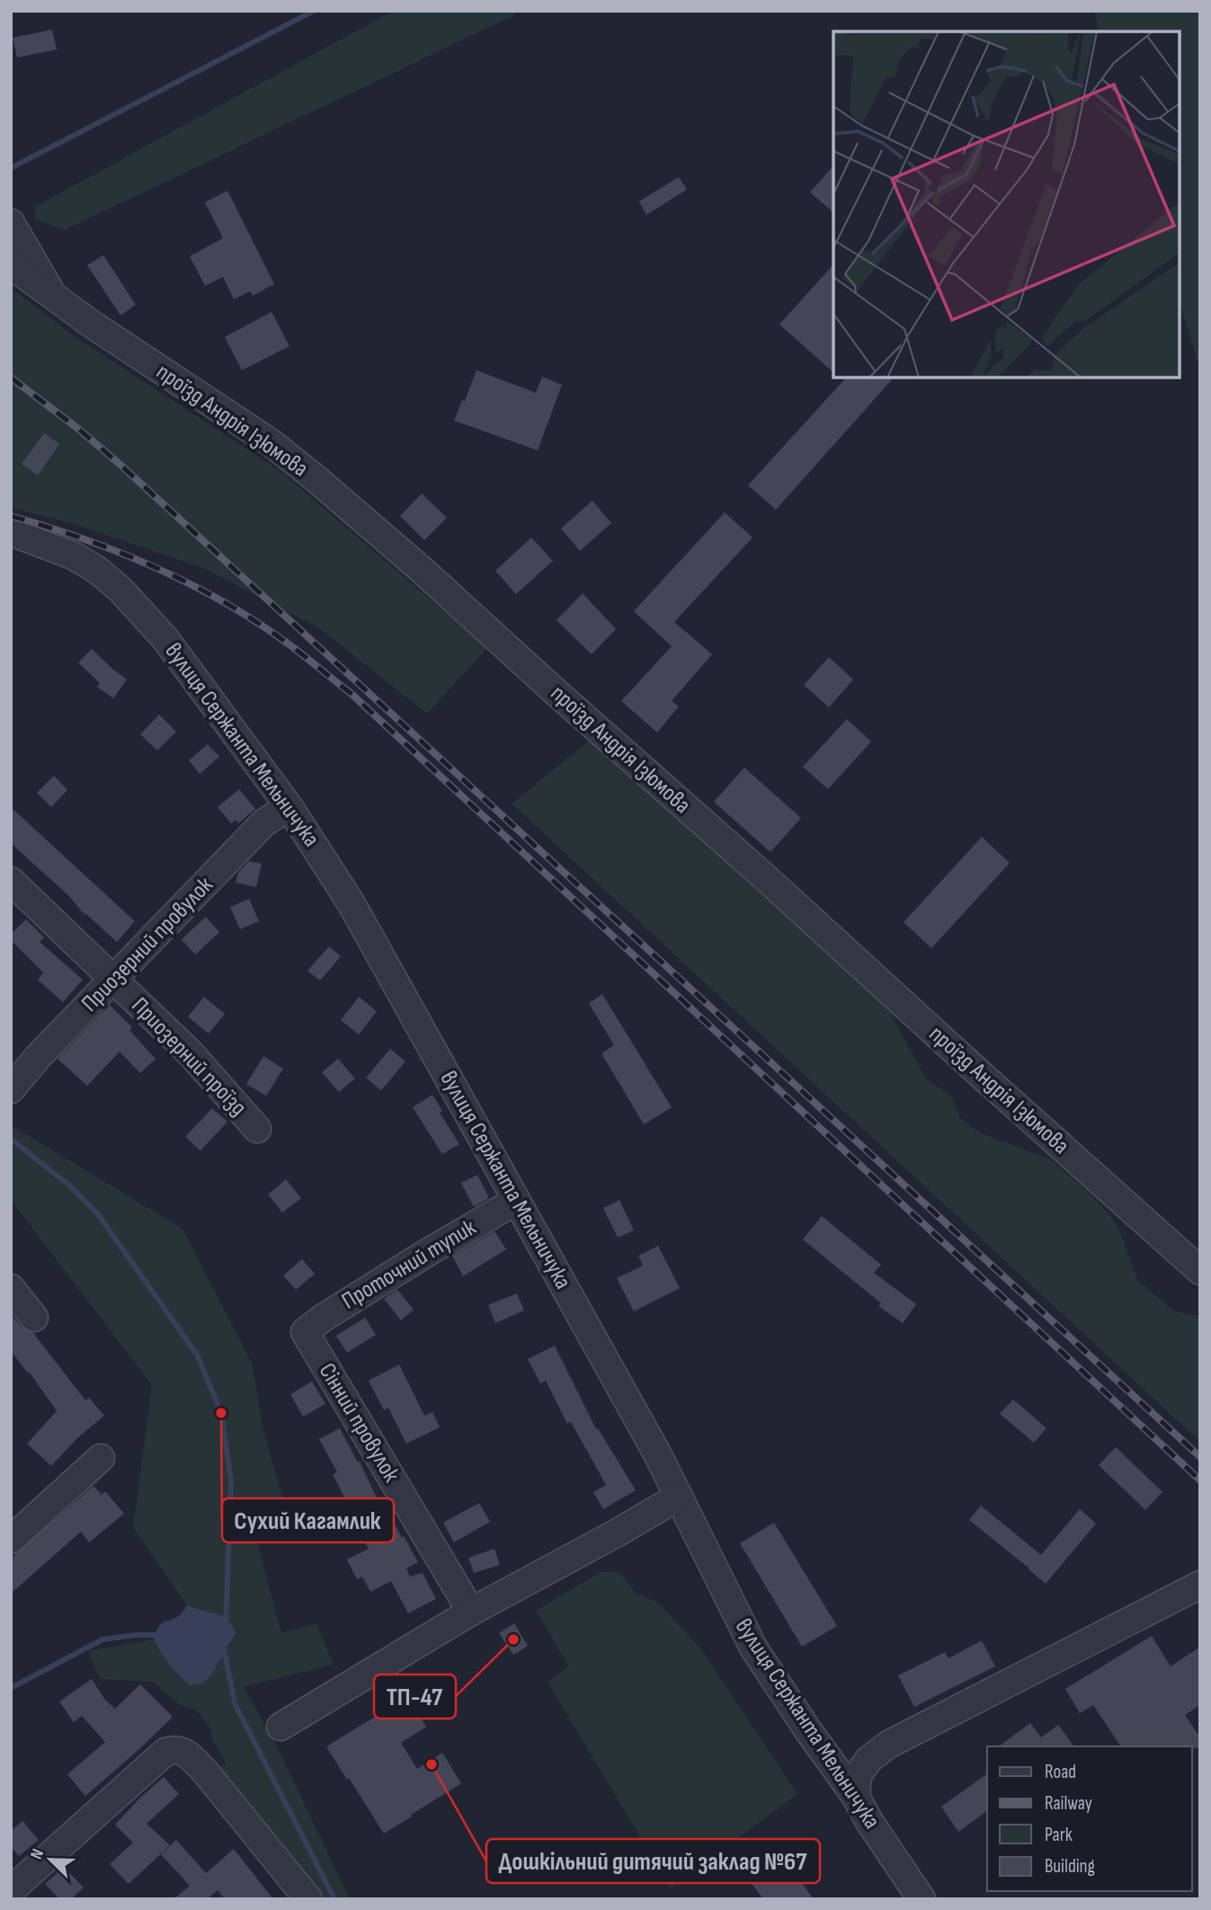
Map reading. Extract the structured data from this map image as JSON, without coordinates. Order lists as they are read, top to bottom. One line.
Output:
{"streets":{"street":["проїзд Андрія Ізюмова","вулиця Сержанта Мельничука","Приозерний провулок","Приозерний проїзд","Проточний тупик","Сінний провулок"]},"crossings":[["вулиця Сержанта Мельничука","Приозерний провулок"],["вулиця Сержанта Мельничука","Проточний тупик"],["Приозерний провулок","Приозерний проїзд"],["Проточний тупик","Сінний провулок"]],"places":["Сухий Кагамлик","ТП-47","Дошкільний дитячий заклад №67"],"legend":["Road","Railway","Park","Building"],"north":"top left"}
